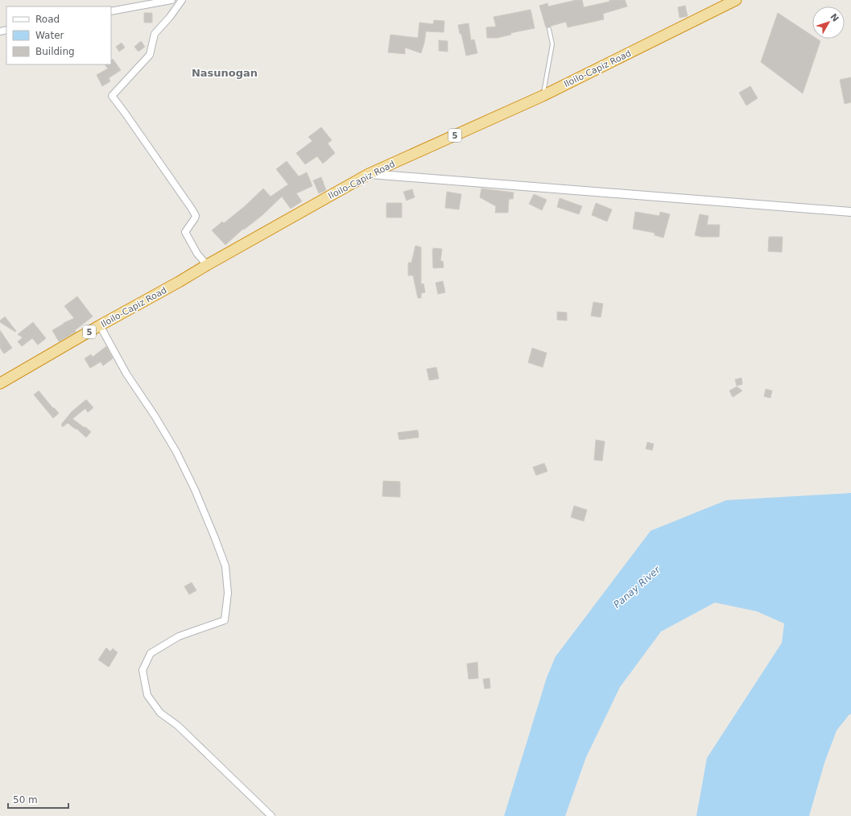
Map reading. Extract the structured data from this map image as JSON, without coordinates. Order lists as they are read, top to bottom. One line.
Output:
{"streets":{"highway":["Iloilo-Capiz Road","5"]},"districts":["Nasunogan"],"water":["Panay River"],"legend":["Road","Water","Building"],"scale_bar":"50 m","north":"top right"}
